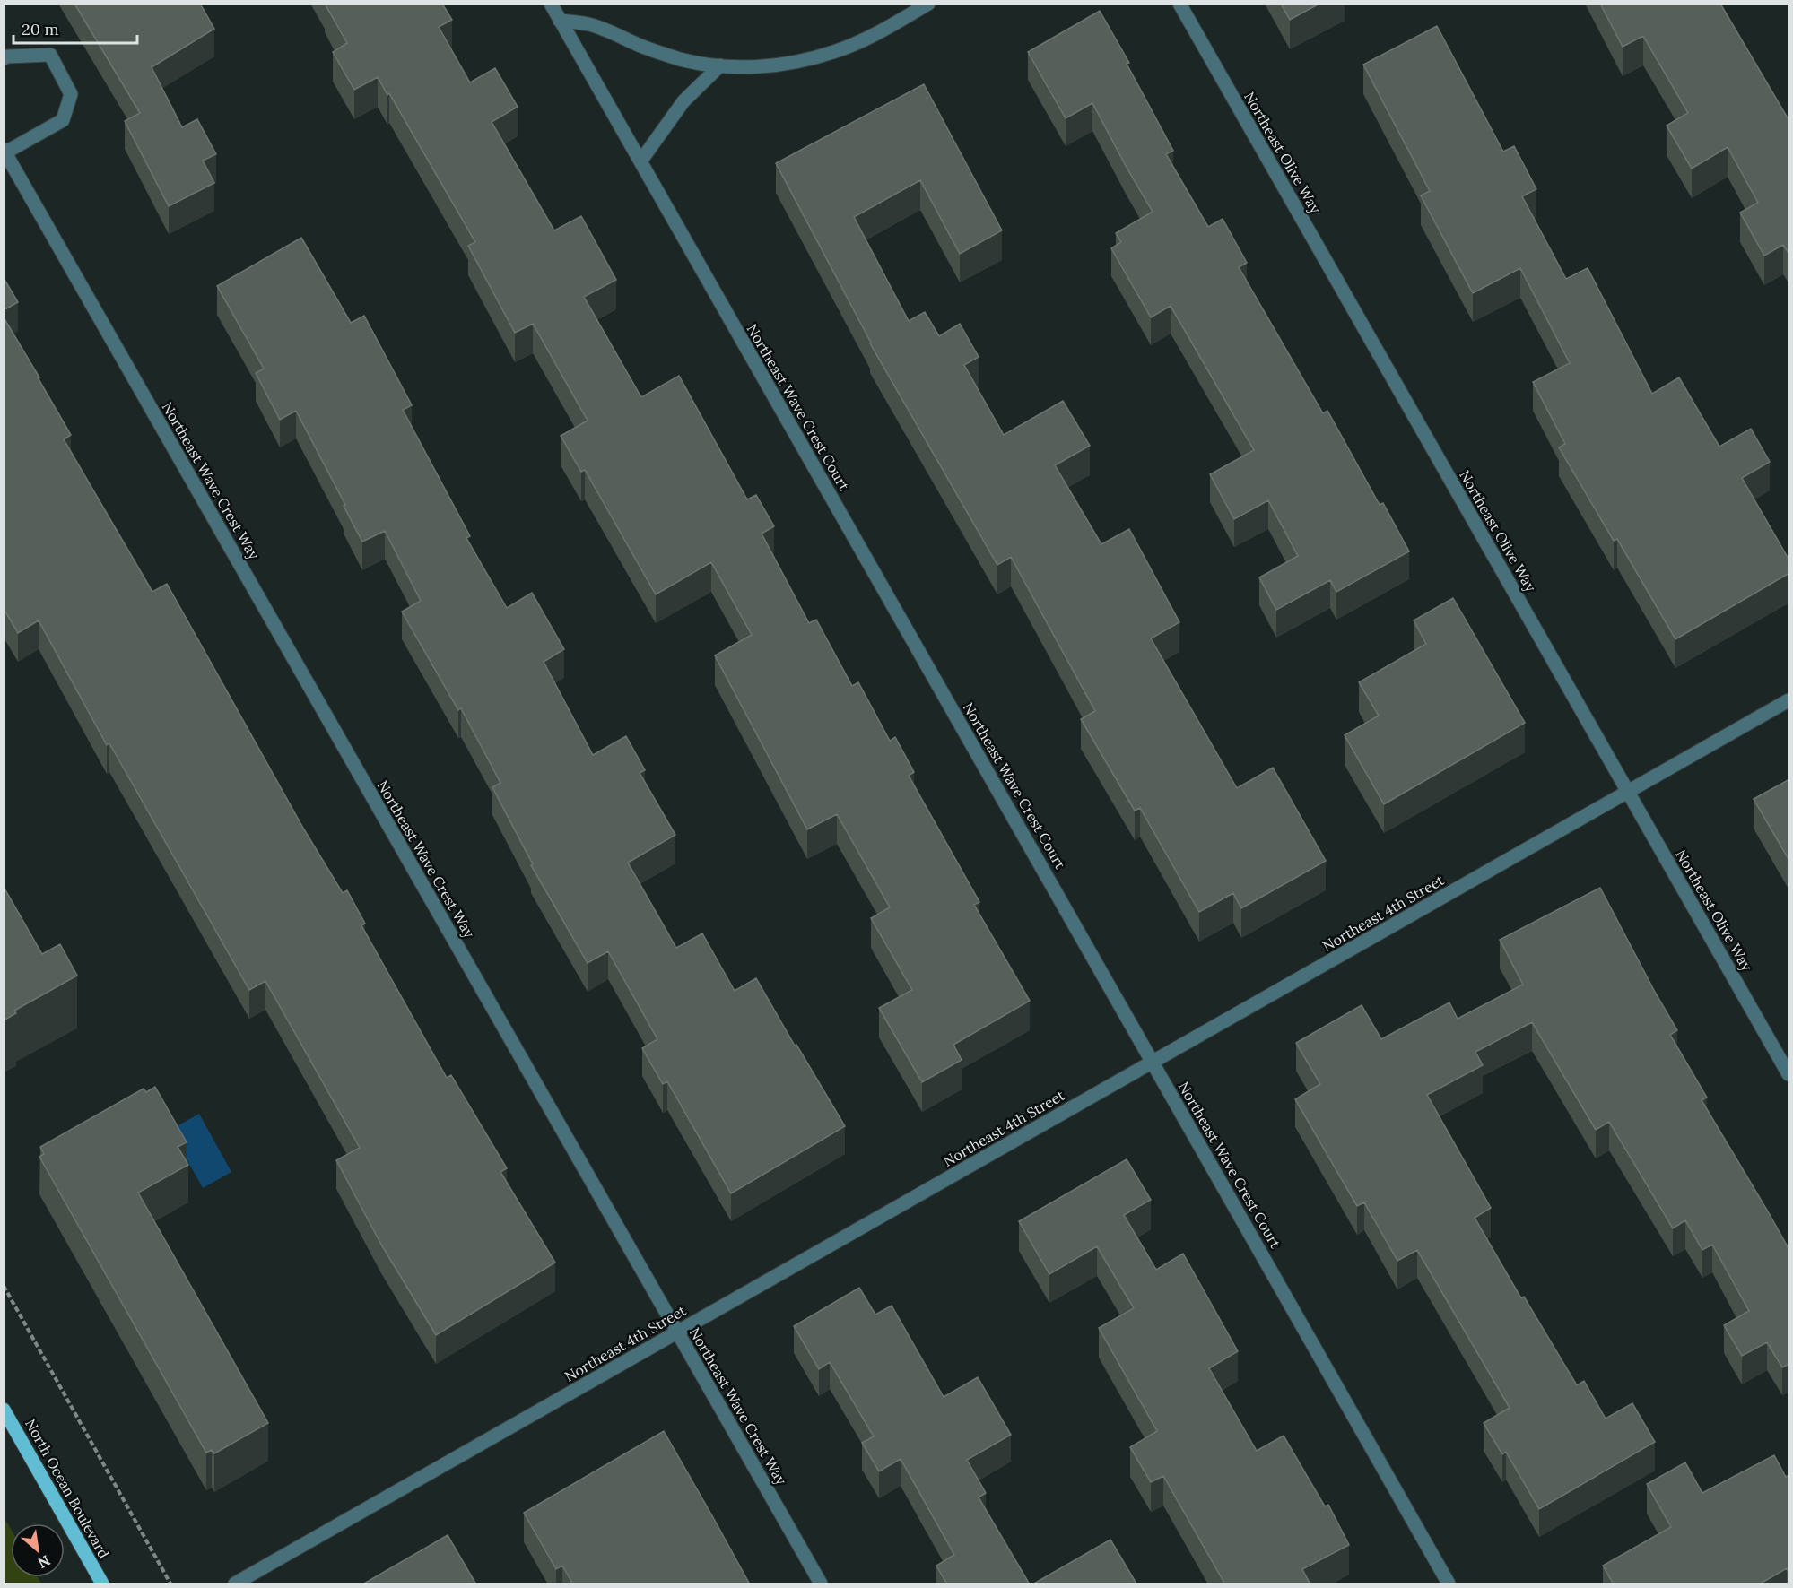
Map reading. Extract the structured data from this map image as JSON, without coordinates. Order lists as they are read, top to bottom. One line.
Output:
{"streets":{"main road":["North Ocean Boulevard"],"street":["Northeast Olive Way","Northeast Wave Crest Court","Northeast Wave Crest Way","Northeast 4th Street"]},"crossings":[["Northeast Olive Way","Northeast 4th Street"],["Northeast Wave Crest Court","Northeast 4th Street"],["Northeast Wave Crest Way","Northeast 4th Street"]],"scale_bar":"20 m","north":"bottom right"}
